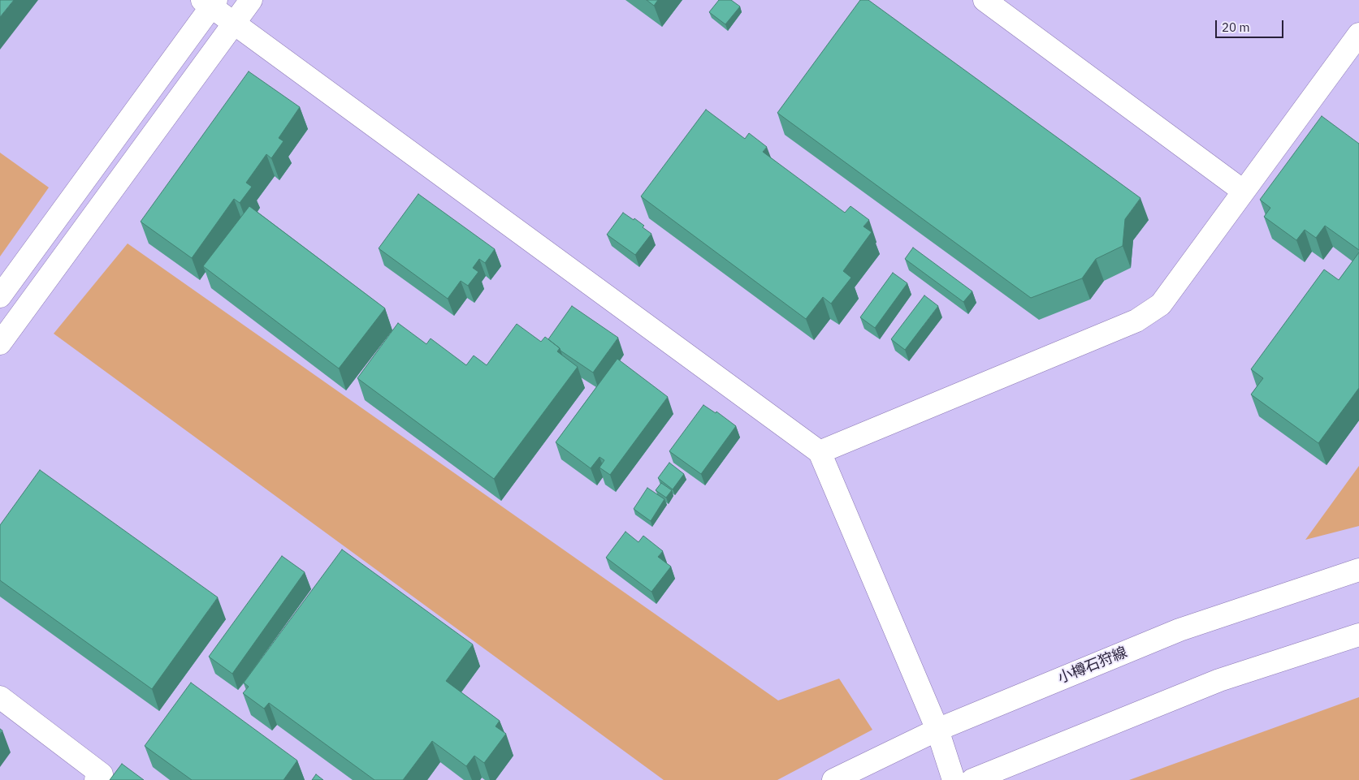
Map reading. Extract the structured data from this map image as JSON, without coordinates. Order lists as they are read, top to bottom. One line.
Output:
{"streets":{"street":["小樽石狩線"]},"scale_bar":"20 m"}
